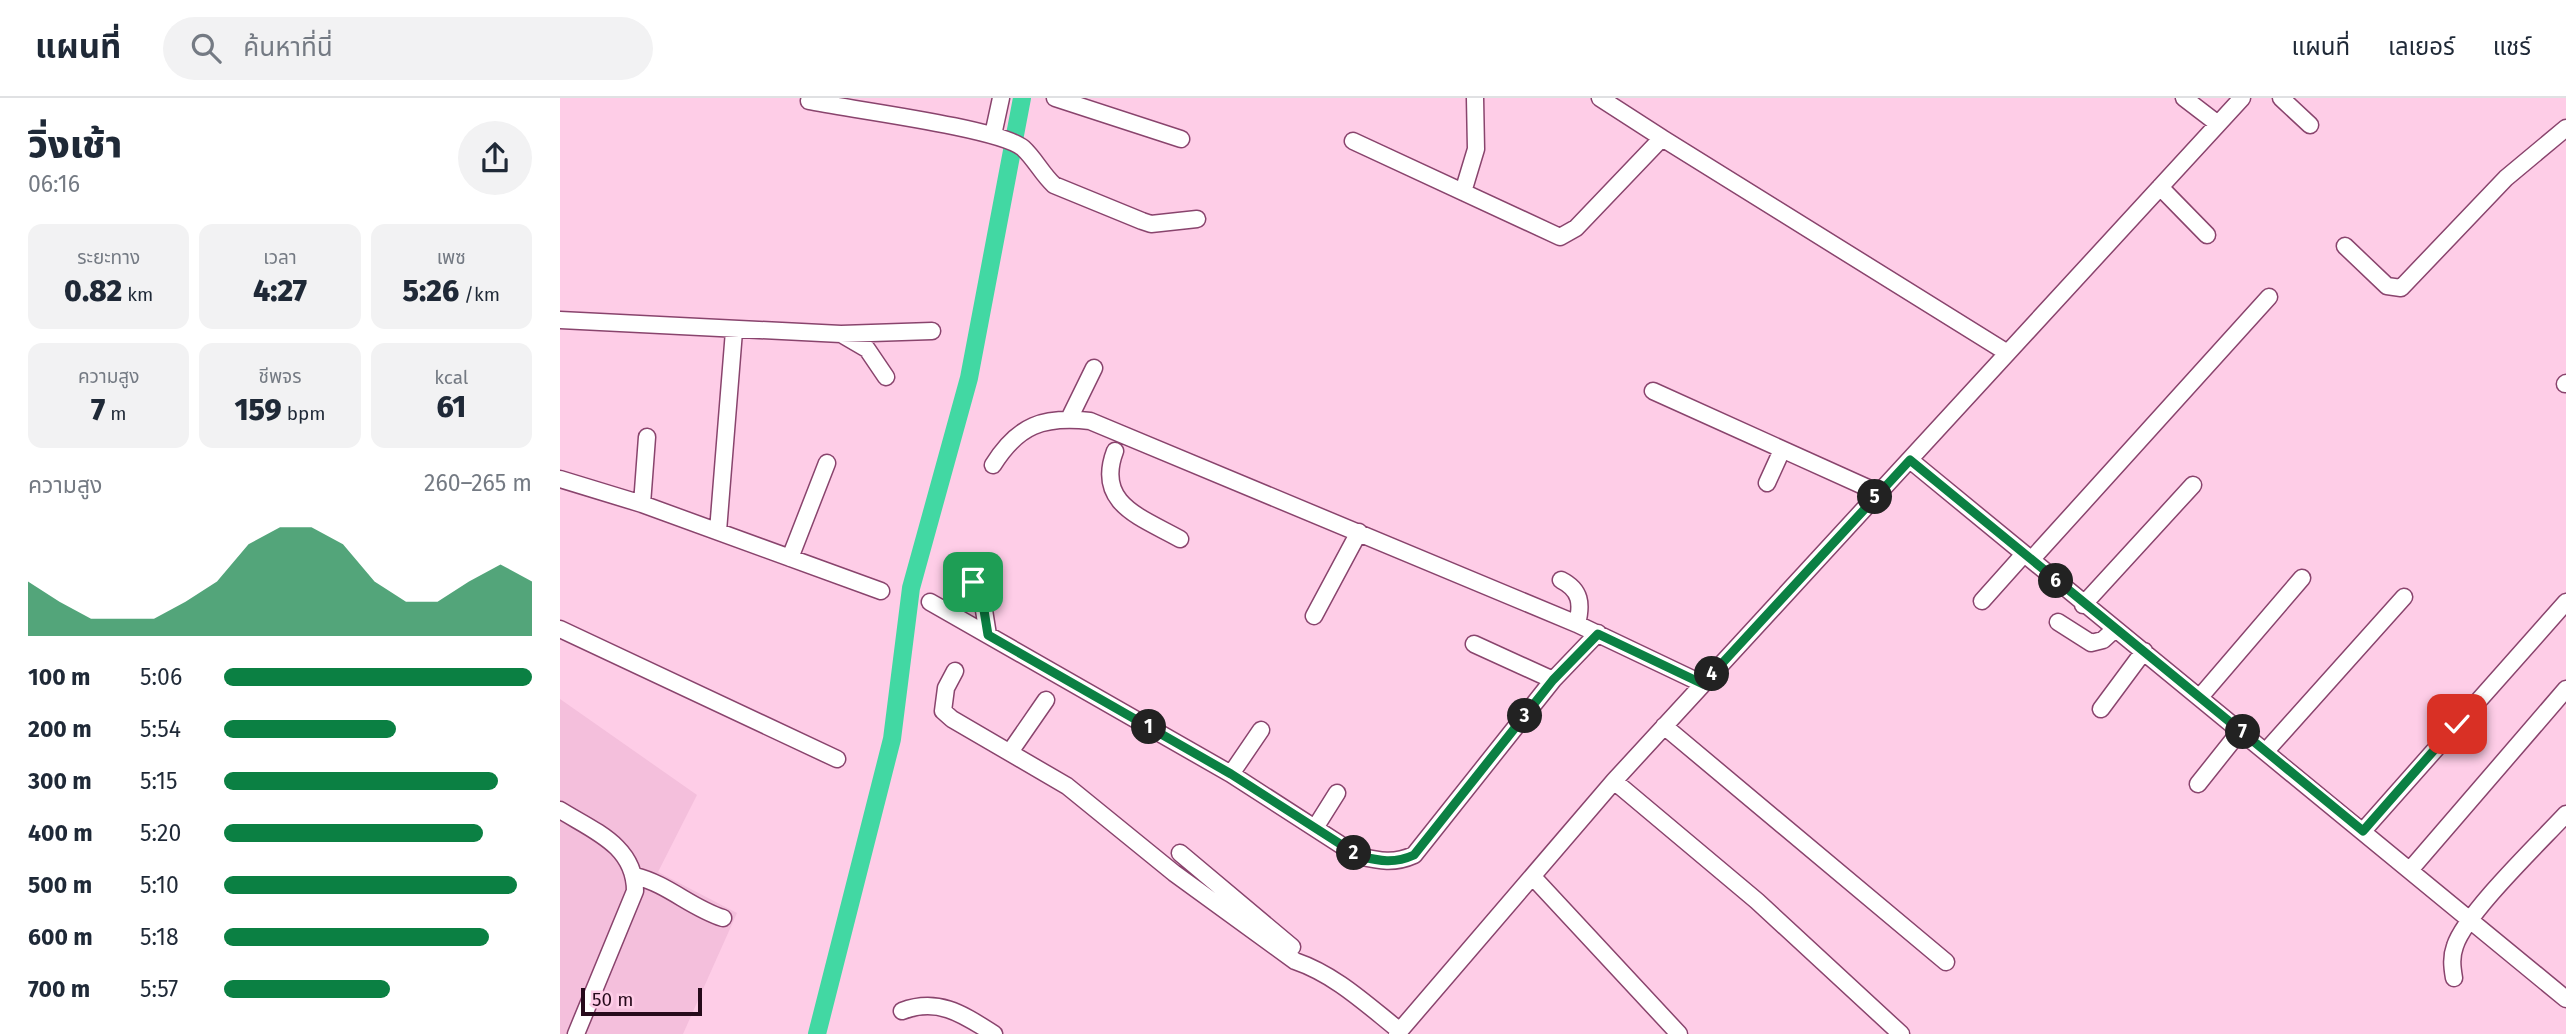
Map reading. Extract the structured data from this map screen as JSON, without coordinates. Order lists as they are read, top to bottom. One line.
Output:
{"scale_bar":"50 m","page":{"header":"แผนที่","search":"ค้นหาที่นี่","nav":["แผนที่","เลเยอร์","แชร์"],"heading":["วิ่งเช้า","06:16"],"stats":[["ระยะทาง","0.82 km"],["เวลา","4:27"],["เพซ","5:26 /km"],["ความสูง","7 m"],["ชีพจร","159 bpm"],["kcal","61"]],"chart":["ความสูง","260–265 m"],"pins":["5","6","4","3","1","7","2"],"list":[{"name":"100 m","note":"5:06"},{"name":"200 m","note":"5:54"},{"name":"300 m","note":"5:15"},{"name":"400 m","note":"5:20"},{"name":"500 m","note":"5:10"},{"name":"600 m","note":"5:18"},{"name":"700 m","note":"5:57"}],"scale":"50 m"}}
